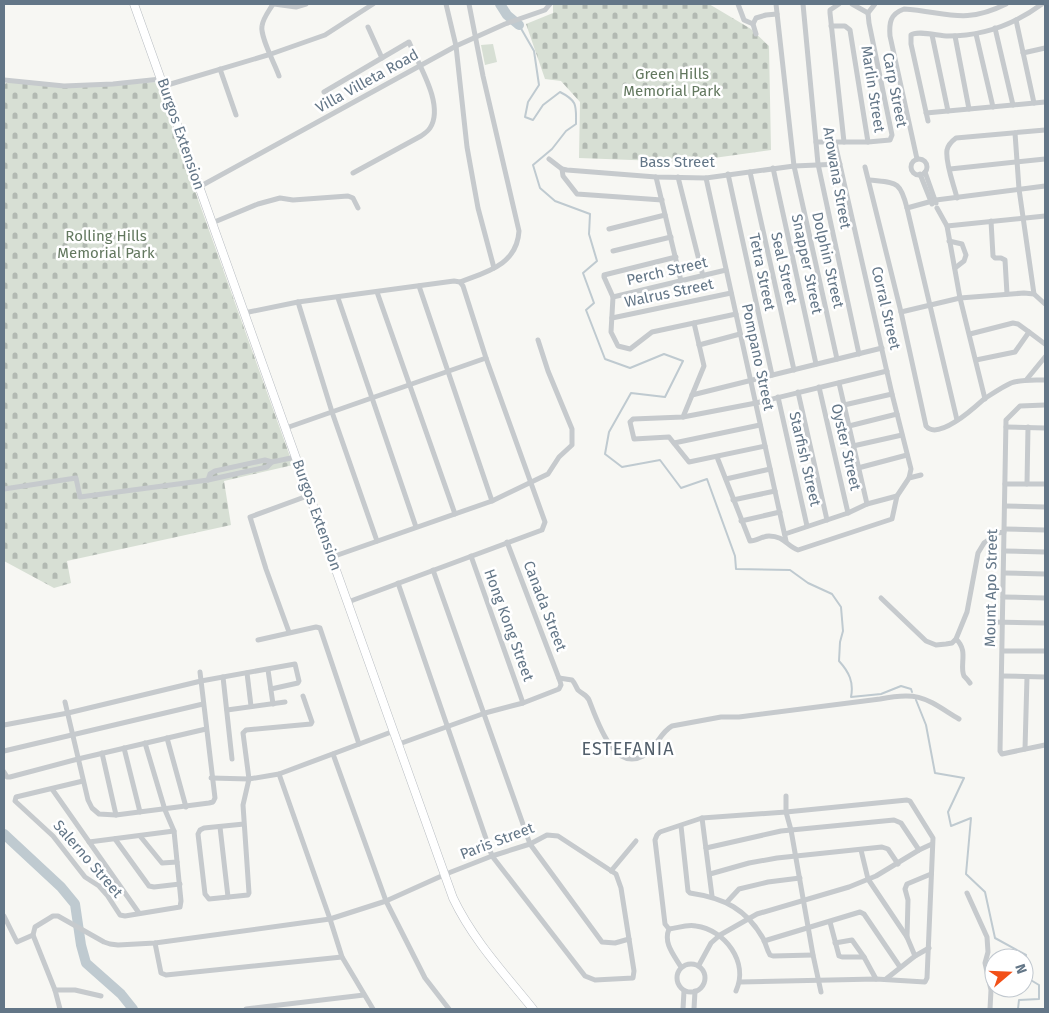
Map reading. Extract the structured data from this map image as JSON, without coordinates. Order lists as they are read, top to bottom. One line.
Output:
{"streets":{"main road":["Burgos Extension"],"street":["Villa Villeta Road","Marlin Street","Carp Street","Bass Street","Arowana Street","Dolphin Street","Snapper Street","Seal Street","Perch Street","Tetra Street","Walrus Street","Corral Street","Pompano Street","Oyster Street","Starfish Street","Mount Apo Street","Canada Street","Hong Kong Street","Paris Street","Salerno Street"]},"crossings":[["Villa Villeta Road","Burgos Extension"],["Marlin Street","Carp Street"],["Carp Street","Arowana Street"],["Carp Street","Corral Street"],["Burgos Extension","Paris Street"],["Bass Street","Arowana Street"],["Bass Street","Dolphin Street"],["Bass Street","Snapper Street"],["Bass Street","Seal Street"],["Bass Street","Tetra Street"],["Bass Street","Corral Street"],["Bass Street","Pompano Street"],["Perch Street","Pompano Street"],["Walrus Street","Pompano Street"]],"districts":["ESTEFANIA"],"parks":["Green Hills Memorial Park","Rolling Hills Memorial Park"],"north":"right"}
